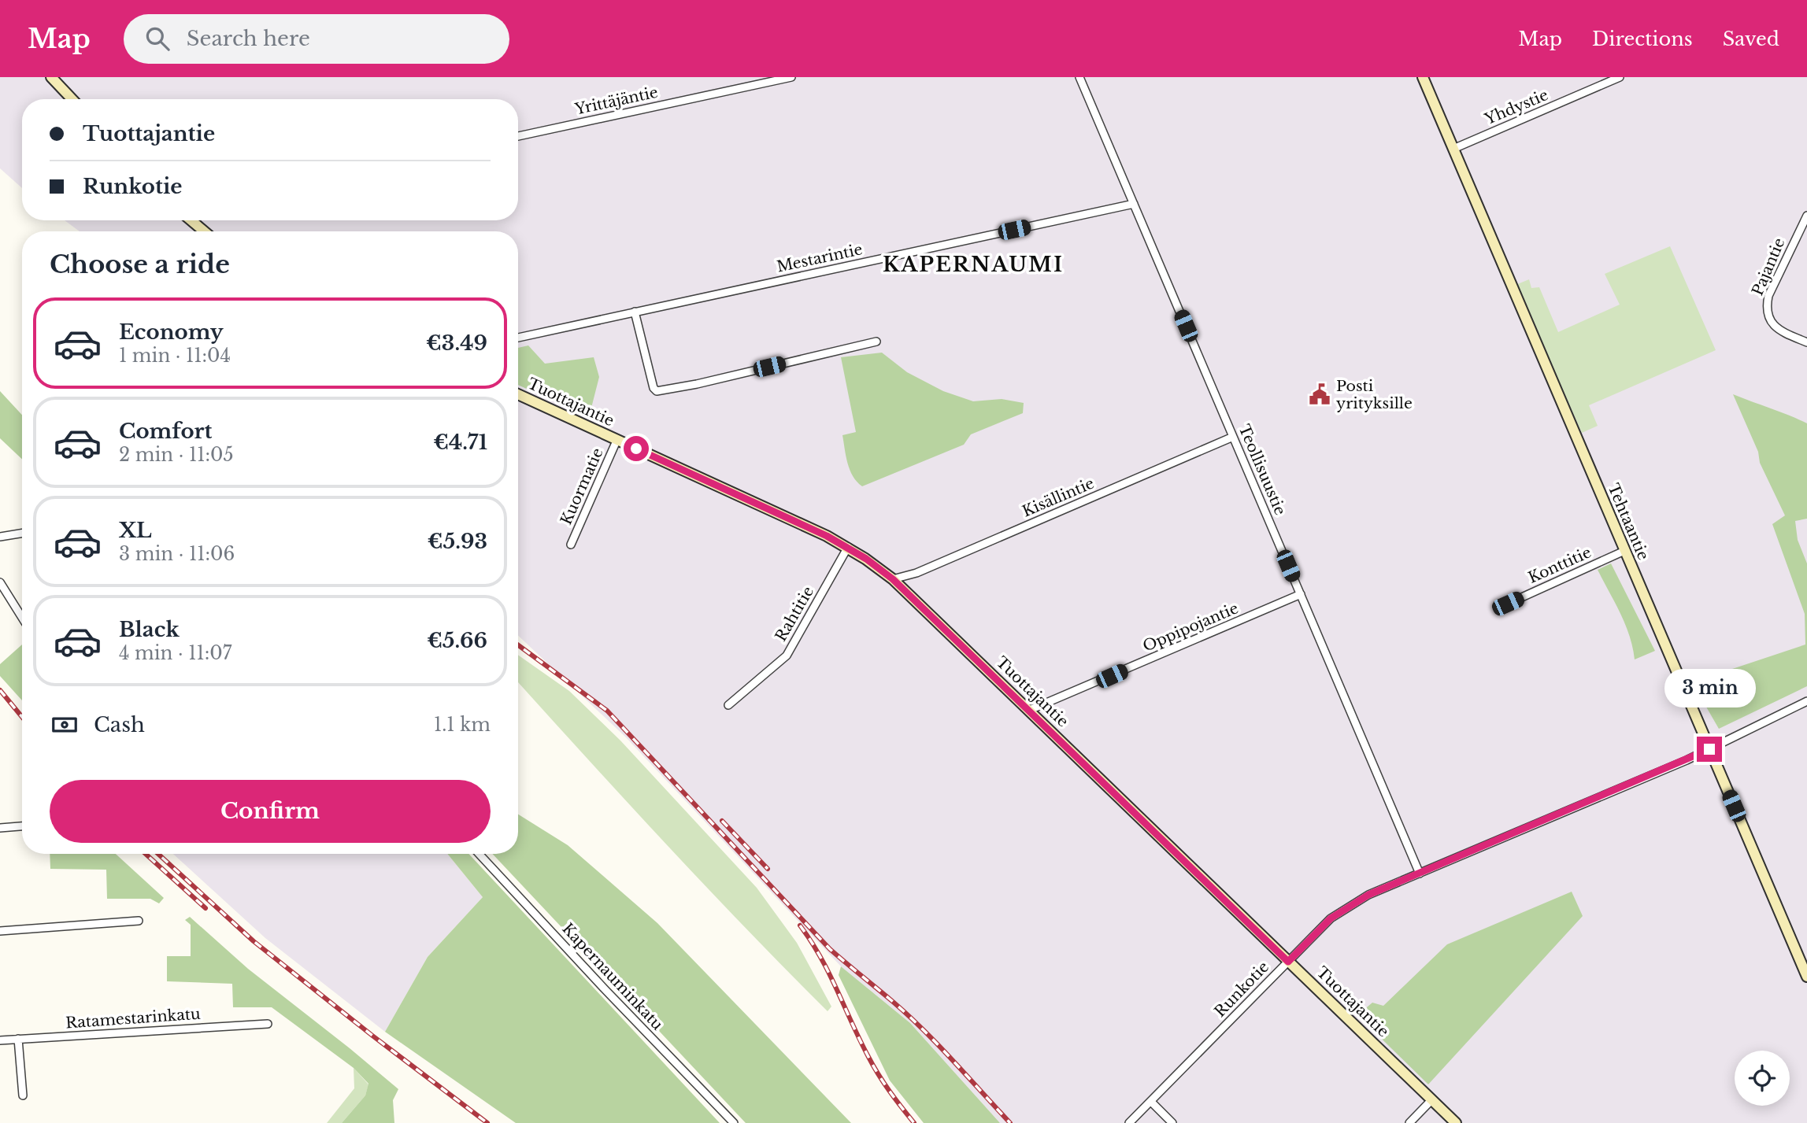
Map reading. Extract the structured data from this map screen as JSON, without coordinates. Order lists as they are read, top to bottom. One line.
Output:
{"streets":{"street":["Yrittäjäntie","Yhdystie","Mestarintie","Pajantie","Tuottajantie","Teollisuustie","Kuormatie","Kisällintie","Tehtaantie","Konttitie","Rahtitie","Oppipojantie","Kapernauminkatu","Runkotie","Ratamestarinkatu"]},"crossings":[["Yhdystie","Tehtaantie"],["Mestarintie","Teollisuustie"],["Tuottajantie","Kuormatie"],["Tuottajantie","Kisällintie"],["Tuottajantie","Rahtitie"],["Tuottajantie","Oppipojantie"],["Tuottajantie","Runkotie"],["Teollisuustie","Kisällintie"],["Teollisuustie","Oppipojantie"],["Teollisuustie","Runkotie"],["Tehtaantie","Konttitie"],["Tehtaantie","Runkotie"]],"districts":["KAPERNAUMI"],"places":{"public building":["Posti yrityksille"]},"page":{"header":"Map","search":"Search here","nav":["Map","Directions","Saved"],"banner":["Tuottajantie","Runkotie"],"heading":"Choose a ride","list":[{"name":"Economy","note":"1 min · 11:04","value":"€3.49"},{"name":"Comfort","note":"2 min · 11:05","value":"€4.71"},{"name":"XL","note":"3 min · 11:06","value":"€5.93"},{"name":"Black","note":"4 min · 11:07","value":"€5.66"}],"bubble":"3 min","pay":["Cash","1.1 km"],"buttons":"Confirm"}}
